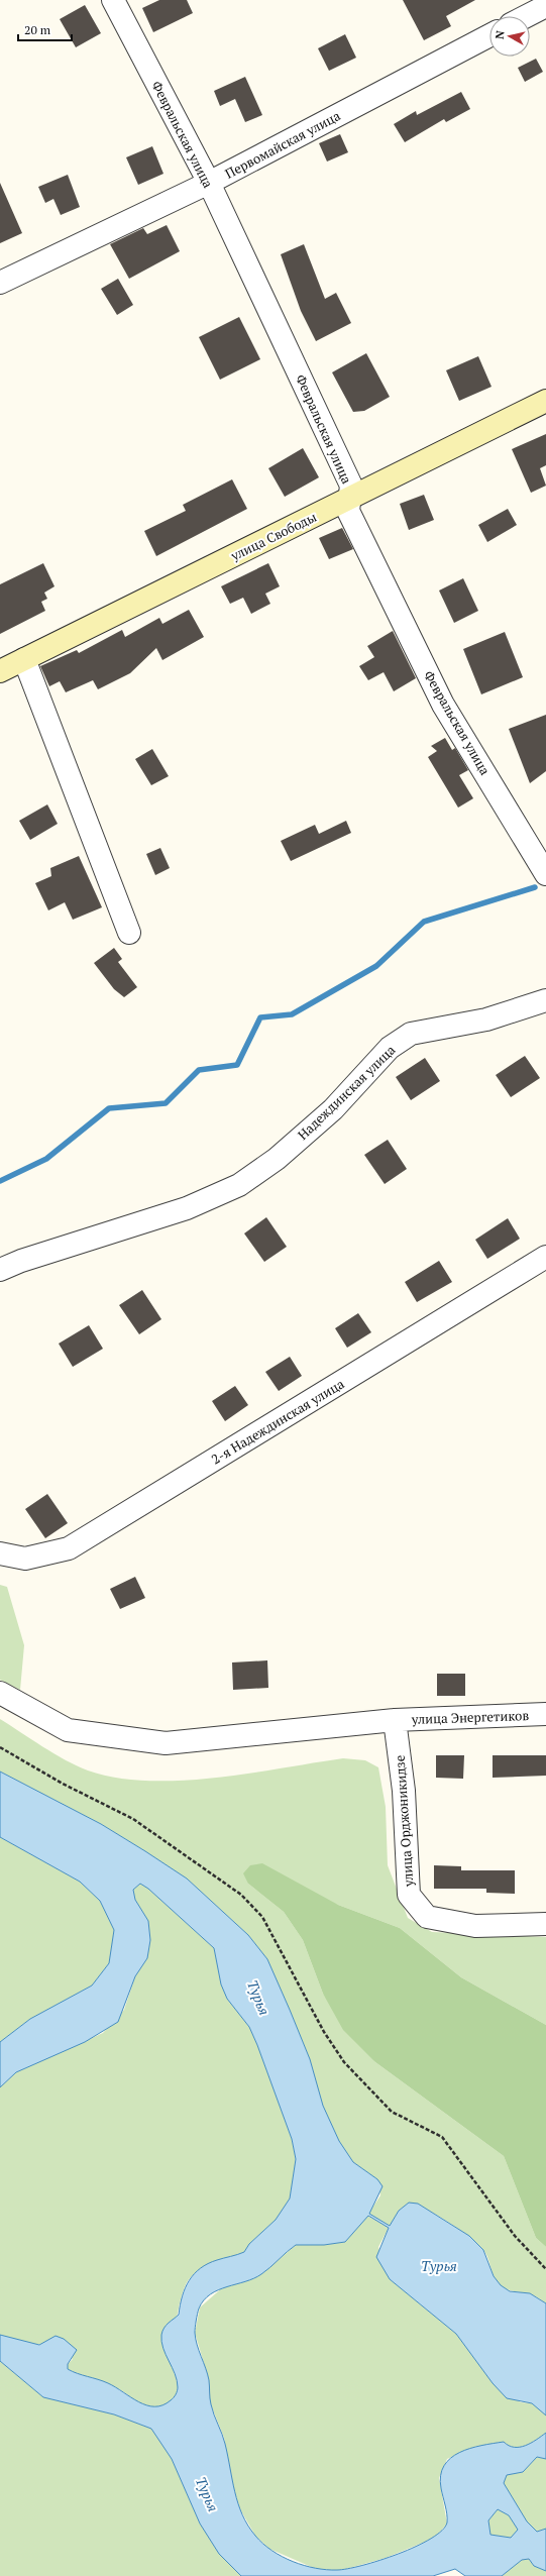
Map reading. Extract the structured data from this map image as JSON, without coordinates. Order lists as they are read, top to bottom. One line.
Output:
{"streets":{"main road":["улица Свободы"],"street":["Февральская улица","Первомайская улица","Надеждинская улица","2-я Надеждинская улица","улица Энергетиков","улица Орджоникидзе"]},"crossings":[["Февральская улица","Первомайская улица"],["Февральская улица","улица Свободы"],["улица Энергетиков","улица Орджоникидзе"]],"water":["Турья"],"scale_bar":"20 m","north":"left"}
